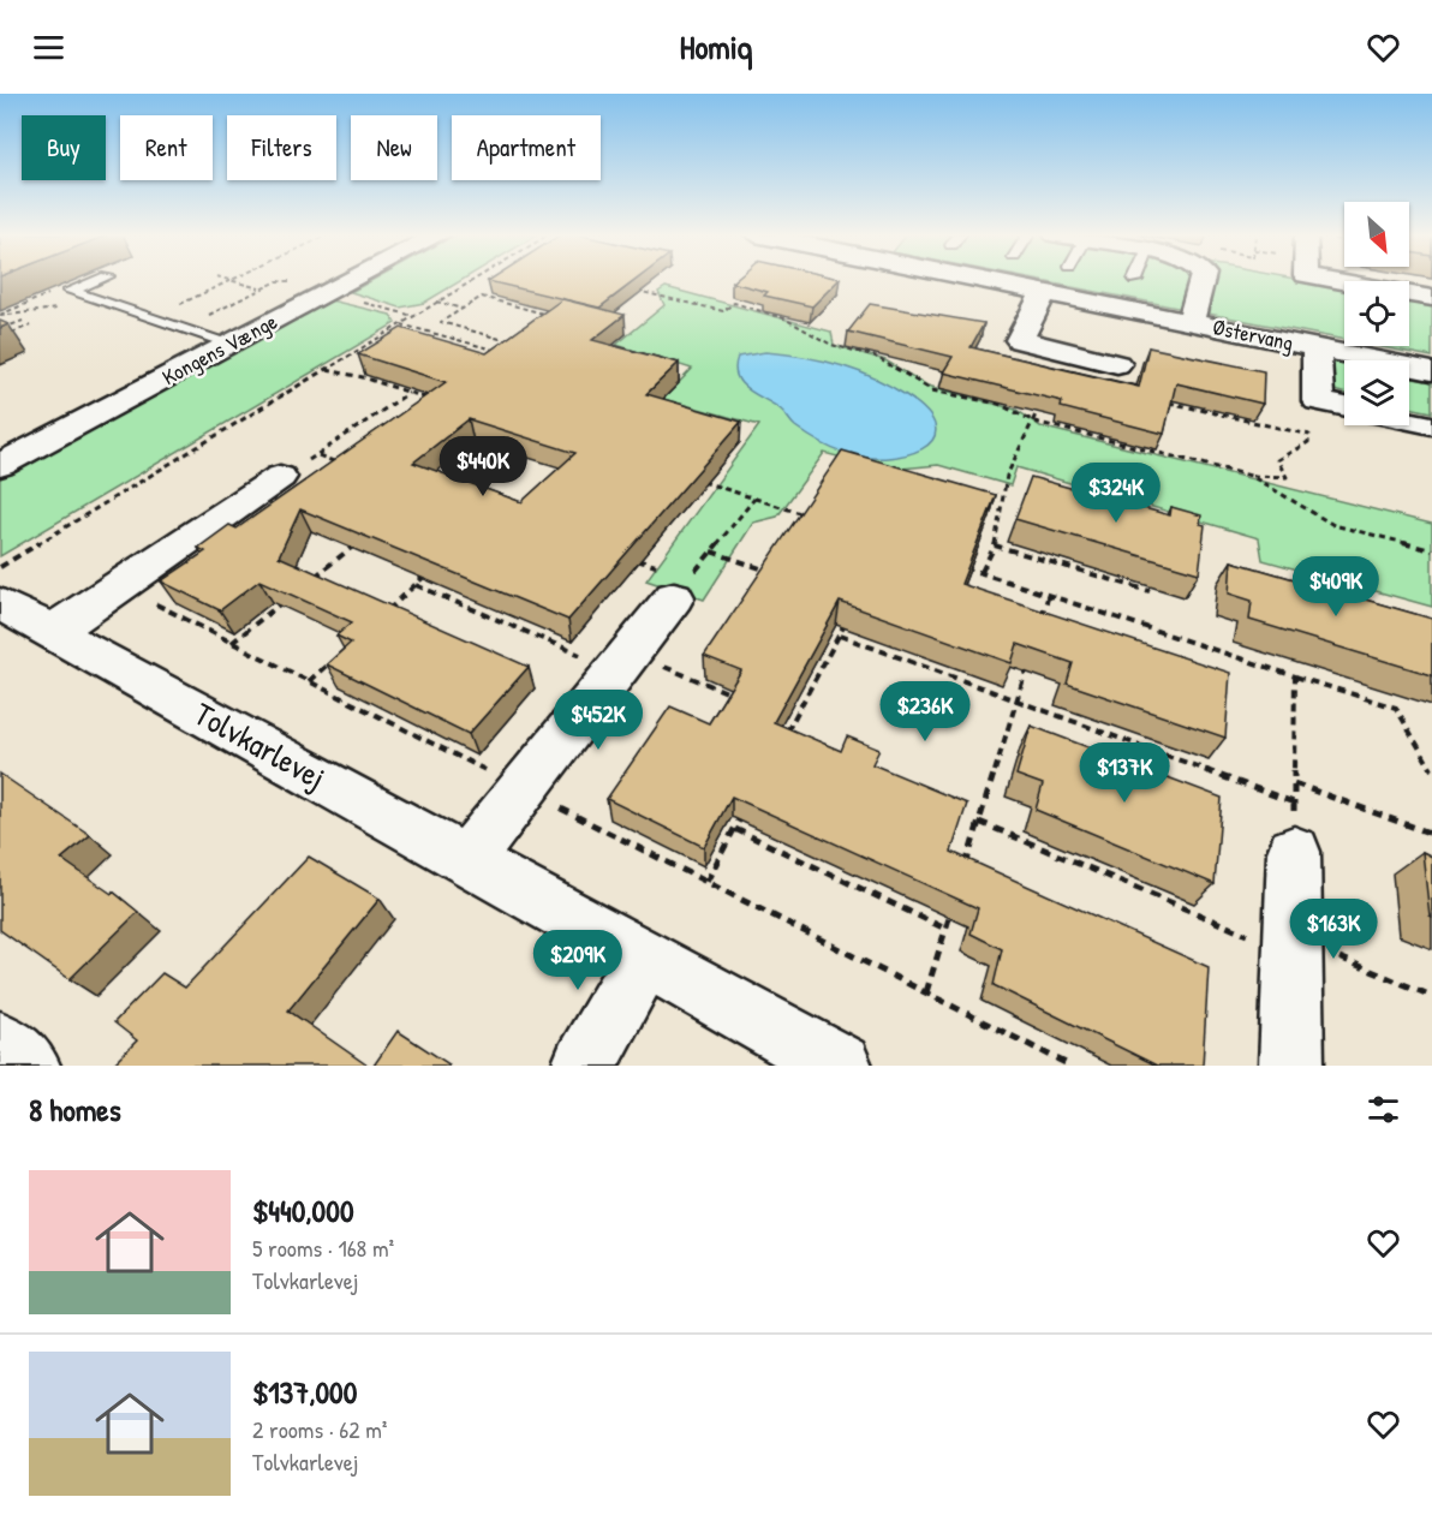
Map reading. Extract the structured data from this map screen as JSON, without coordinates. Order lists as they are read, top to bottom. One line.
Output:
{"streets":{"street":["Østervang","Kongens Vænge","Tolvkarlevej"]},"north":"bottom right","page":{"header":"Homiq","chip":["Buy","Rent","Filters","New","Apartment"],"price":["$440K","$324K","$409K","$236K","$452K","$137K","$163K","$209K"],"heading":"8 homes","list":[{"name":"$440,000","note":"5 rooms · 168 m² · Tolvkarlevej"},{"name":"$137,000","note":"2 rooms · 62 m² · Tolvkarlevej"}]}}
